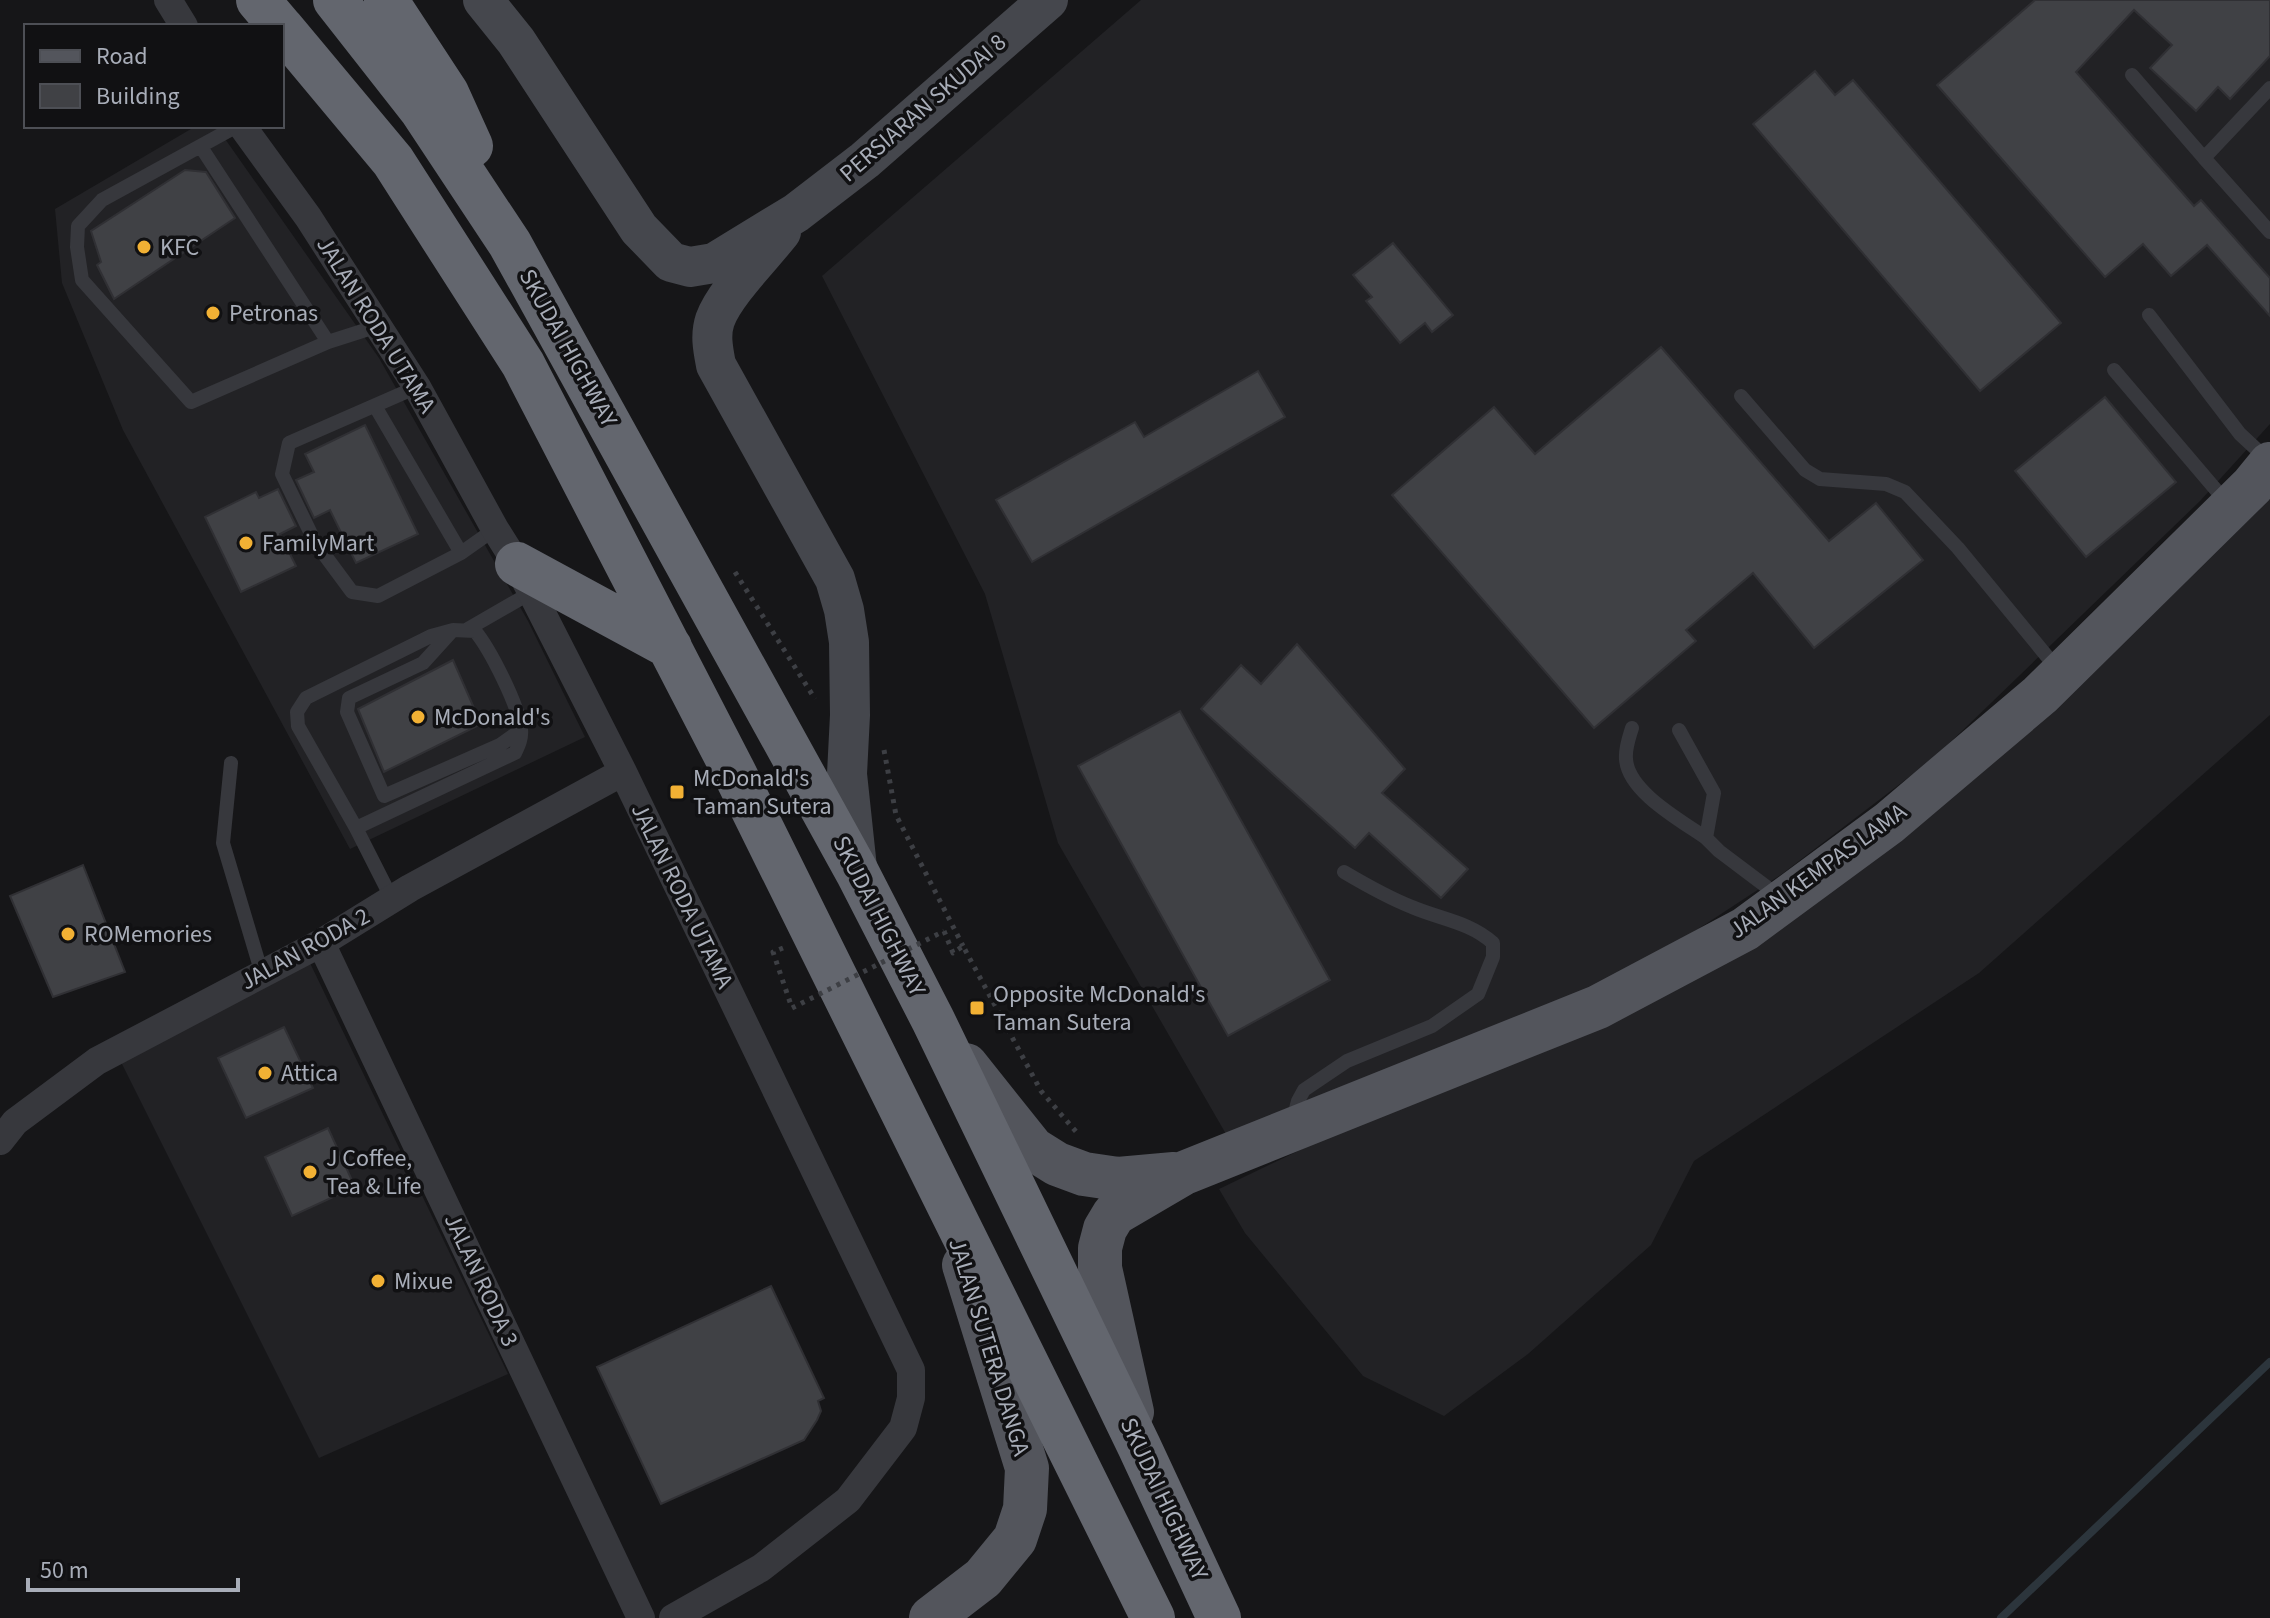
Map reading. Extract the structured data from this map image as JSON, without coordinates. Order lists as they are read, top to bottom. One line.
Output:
{"streets":{"highway":["SKUDAI HIGHWAY"],"main road":["JALAN KEMPAS LAMA","JALAN SUTERA DANGA"],"street":["PERSIARAN SKUDAI 8","JALAN RODA UTAMA","JALAN RODA 2","JALAN RODA 3"]},"crossings":[["JALAN RODA UTAMA","JALAN RODA 2"],["SKUDAI HIGHWAY","JALAN KEMPAS LAMA"],["SKUDAI HIGHWAY","JALAN SUTERA DANGA"],["JALAN RODA 2","JALAN RODA 3"]],"places":{"other":["KFC","Petronas","FamilyMart","McDonald's","ROMemories","Attica","J Coffee, Tea & Life","Mixue"],"transit":["McDonald's Taman Sutera","Opposite McDonald's Taman Sutera"]},"legend":["Road","Building"],"scale_bar":"50 m"}
